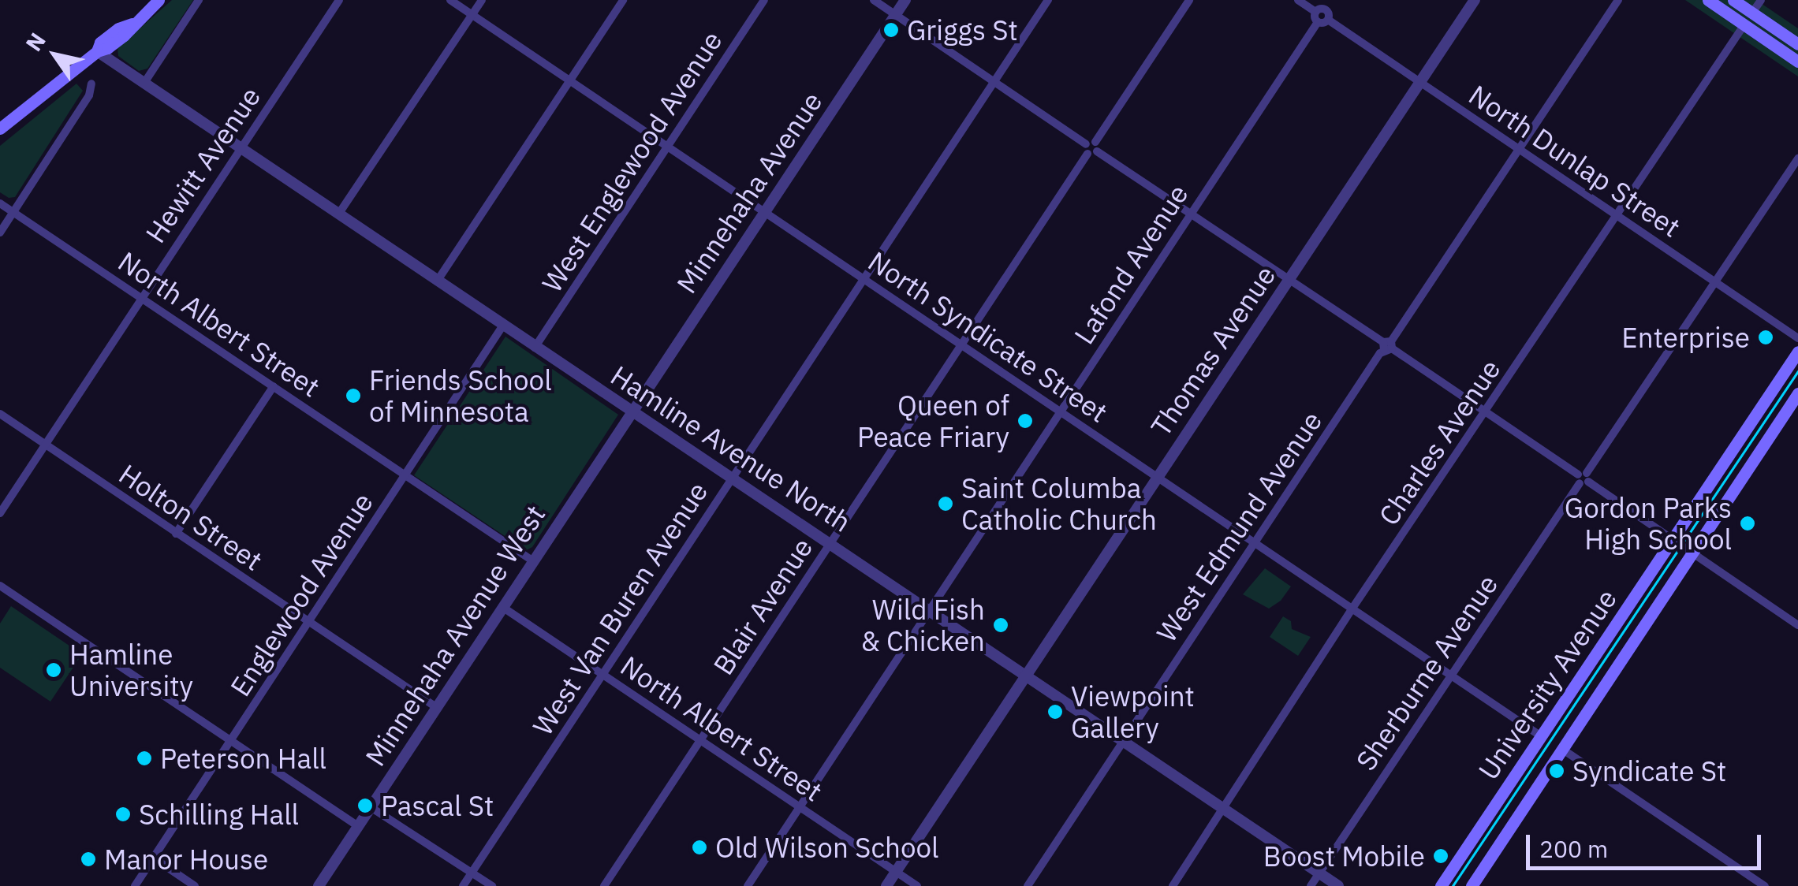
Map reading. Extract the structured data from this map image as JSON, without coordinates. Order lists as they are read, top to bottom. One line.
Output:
{"streets":{"main road":["University Avenue"],"street":["North Dunlap Street","West Englewood Avenue","Hewitt Avenue","Minnehaha Avenue","Lafond Avenue","North Albert Street","North Syndicate Street","Thomas Avenue","Charles Avenue","Hamline Avenue North","Holton Street","West Edmund Avenue","Englewood Avenue","Blair Avenue","West Van Buren Avenue","Minnehaha Avenue West","Sherburne Avenue"]},"crossings":[["North Dunlap Street","Thomas Avenue"],["North Dunlap Street","Charles Avenue"],["North Dunlap Street","West Edmund Avenue"],["North Dunlap Street","Sherburne Avenue"],["West Englewood Avenue","North Syndicate Street"],["West Englewood Avenue","Hamline Avenue North"],["Hewitt Avenue","North Albert Street"],["Hewitt Avenue","Hamline Avenue North"],["Hewitt Avenue","Holton Street"],["Minnehaha Avenue","North Syndicate Street"],["Minnehaha Avenue","Hamline Avenue North"],["Minnehaha Avenue","Minnehaha Avenue West"],["Lafond Avenue","North Albert Street"],["Lafond Avenue","North Syndicate Street"],["Lafond Avenue","Hamline Avenue North"],["North Albert Street","Thomas Avenue"],["North Albert Street","Englewood Avenue"],["North Albert Street","Blair Avenue"],["North Albert Street","West Van Buren Avenue"],["North Albert Street","Minnehaha Avenue West"],["North Syndicate Street","Thomas Avenue"],["North Syndicate Street","Charles Avenue"],["North Syndicate Street","West Edmund Avenue"],["North Syndicate Street","Blair Avenue"],["North Syndicate Street","West Van Buren Avenue"],["North Syndicate Street","Sherburne Avenue"],["North Syndicate Street","University Avenue"],["Thomas Avenue","Hamline Avenue North"],["Charles Avenue","Hamline Avenue North"],["Hamline Avenue North","West Edmund Avenue"],["Hamline Avenue North","Englewood Avenue"],["Hamline Avenue North","Blair Avenue"],["Hamline Avenue North","West Van Buren Avenue"],["Hamline Avenue North","Minnehaha Avenue West"],["Hamline Avenue North","Sherburne Avenue"],["Holton Street","Englewood Avenue"],["Holton Street","Minnehaha Avenue West"]],"places":["Griggs St","Enterprise","Friends School of Minnesota","Queen of Peace Friary","Saint Columba Catholic Church","Gordon Parks High School","Wild Fish & Chicken","Hamline University","Viewpoint Gallery","Peterson Hall","Syndicate St","Pascal St","Schilling Hall","Old Wilson School","Boost Mobile","Manor House"],"scale_bar":"200 m","north":"top left"}
